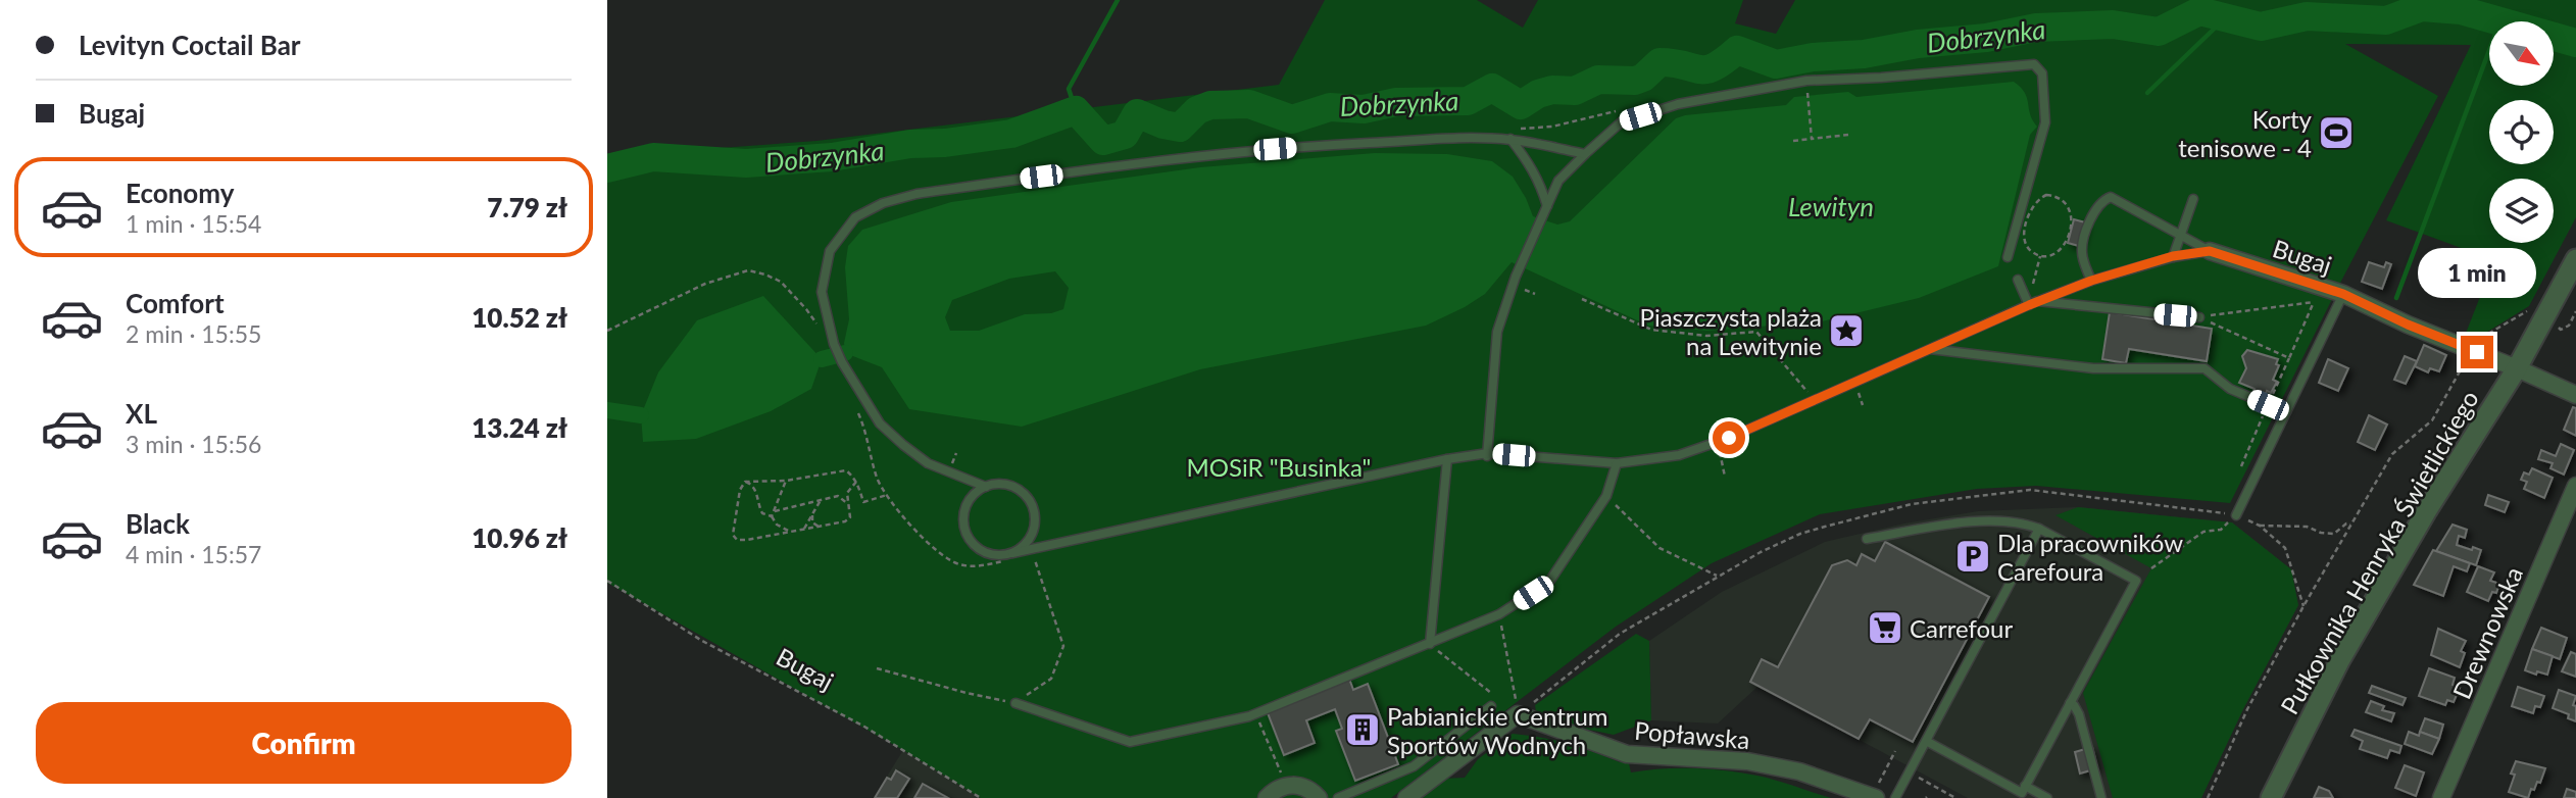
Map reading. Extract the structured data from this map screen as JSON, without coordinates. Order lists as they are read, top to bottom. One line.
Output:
{"streets":{"street":["Bugaj","Pułkownika Henryka Świetlickiego","Drewnowska","Popławska"]},"crossings":[["Bugaj","Pułkownika Henryka Świetlickiego"]],"water":["Dobrzynka","Lewityn"],"parks":["MOSiR \"Businka\""],"places":{"sports":["Korty tenisowe - 4"],"place":["Piaszczysta plaża na Lewitynie"],"parking":["Dla pracowników Carefoura"],"supermarket":["Carrefour"],"building":["Pabianickie Centrum Sportów Wodnych"]},"north":"bottom right","page":{"banner":["Levityn Coctail Bar","Bugaj"],"list":[{"name":"Economy","note":"1 min · 15:54","value":"7.79 zł"},{"name":"Comfort","note":"2 min · 15:55","value":"10.52 zł"},{"name":"XL","note":"3 min · 15:56","value":"13.24 zł"},{"name":"Black","note":"4 min · 15:57","value":"10.96 zł"}],"bubble":"1 min","buttons":"Confirm"}}
